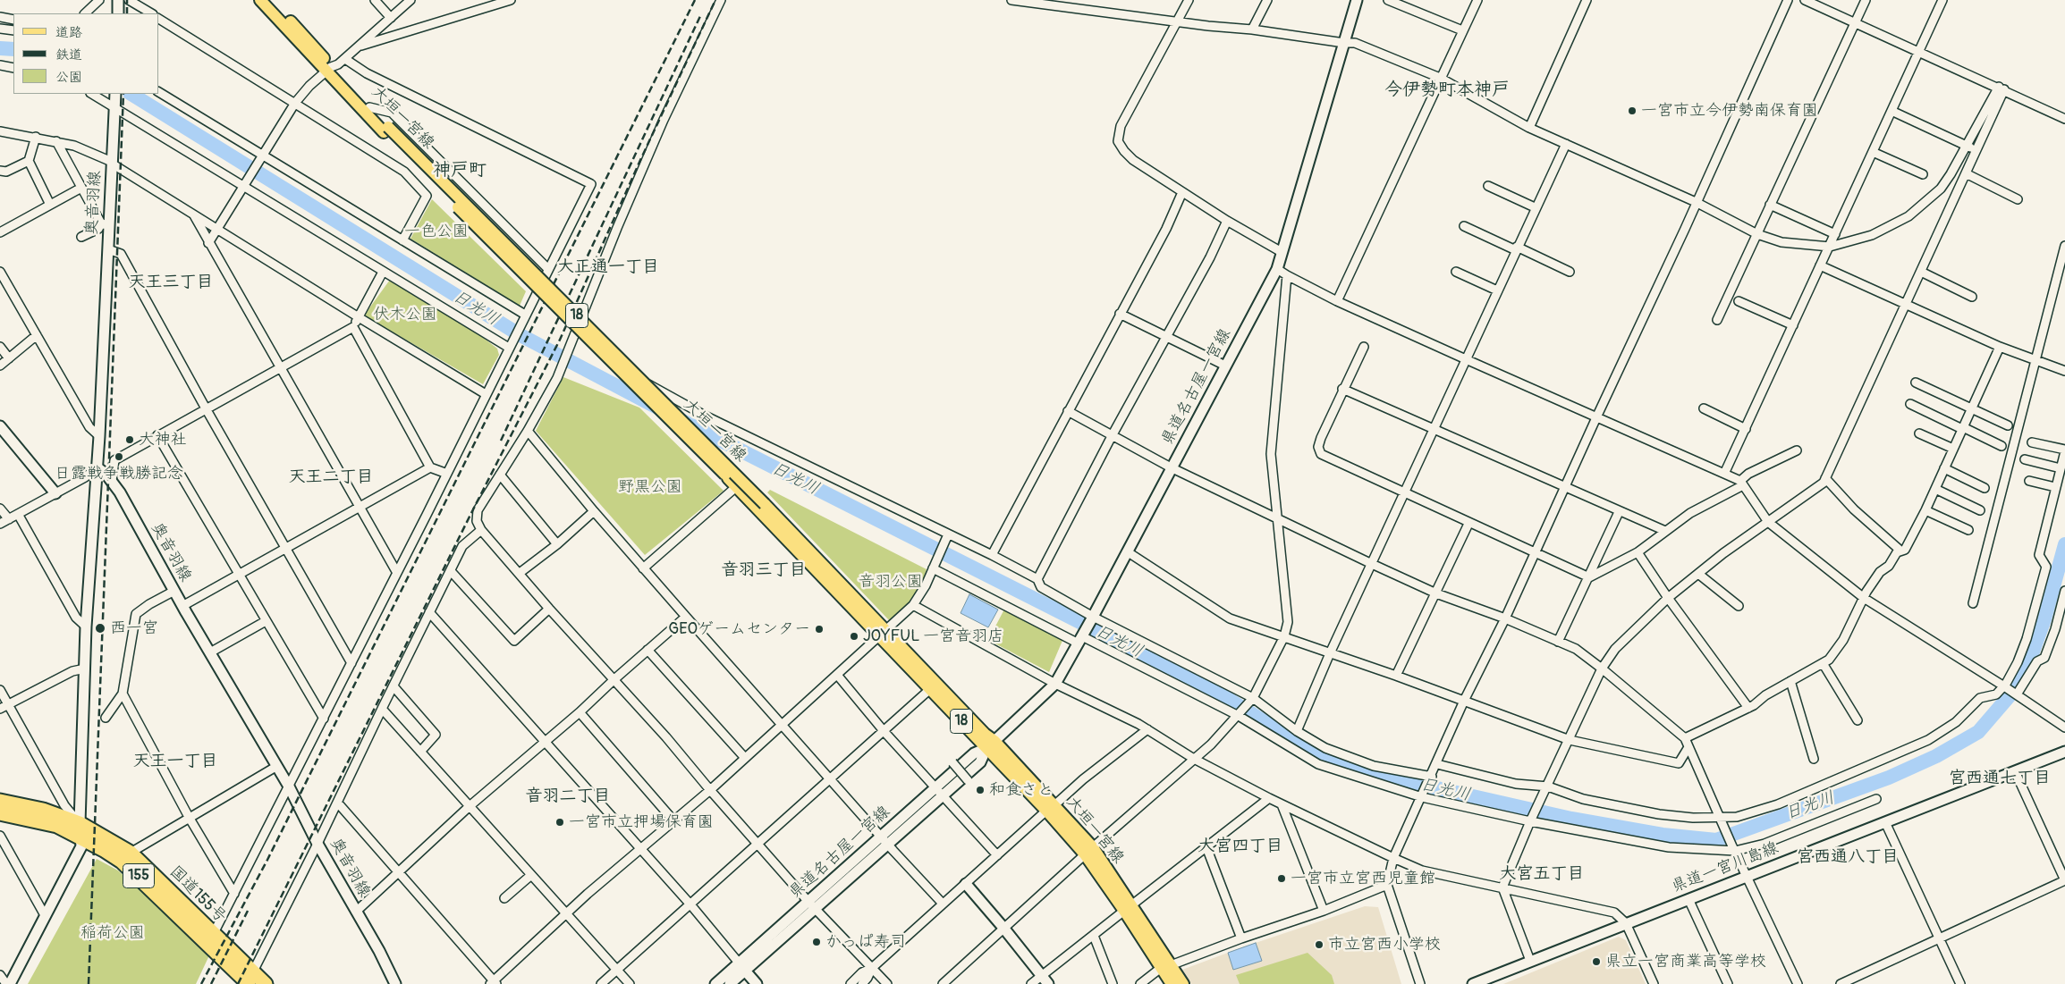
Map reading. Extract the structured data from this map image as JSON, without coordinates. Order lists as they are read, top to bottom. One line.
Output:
{"streets":{"highway":["155","国道155号"],"main road":["大垣一宮線","奥音羽線","18","県道名古屋一宮線","県道一宮川島線"]},"crossings":[["大垣一宮線","県道名古屋一宮線"]],"districts":["今伊勢町本神戸","神戸町","大正通一丁目","天王三丁目","天王二丁目","音羽三丁目","天王一丁目","宮西通七丁目","音羽二丁目","大宮四丁目","宮西通八丁目","大宮五丁目"],"water":["日光川"],"parks":["一色公園","伏木公園","野黒公園","音羽公園","稲荷公園"],"places":["一宮市立今伊勢南保育園","大神社","日露戦争戦勝記念","西一宮","GEOゲームセンター","JOYFUL 一宮音羽店","和食さと","一宮市立押場保育園","一宮市立宮西児童館","かっぱ寿司","市立宮西小学校","県立一宮商業高等学校"],"legend":["道路","鉄道","公園"]}
